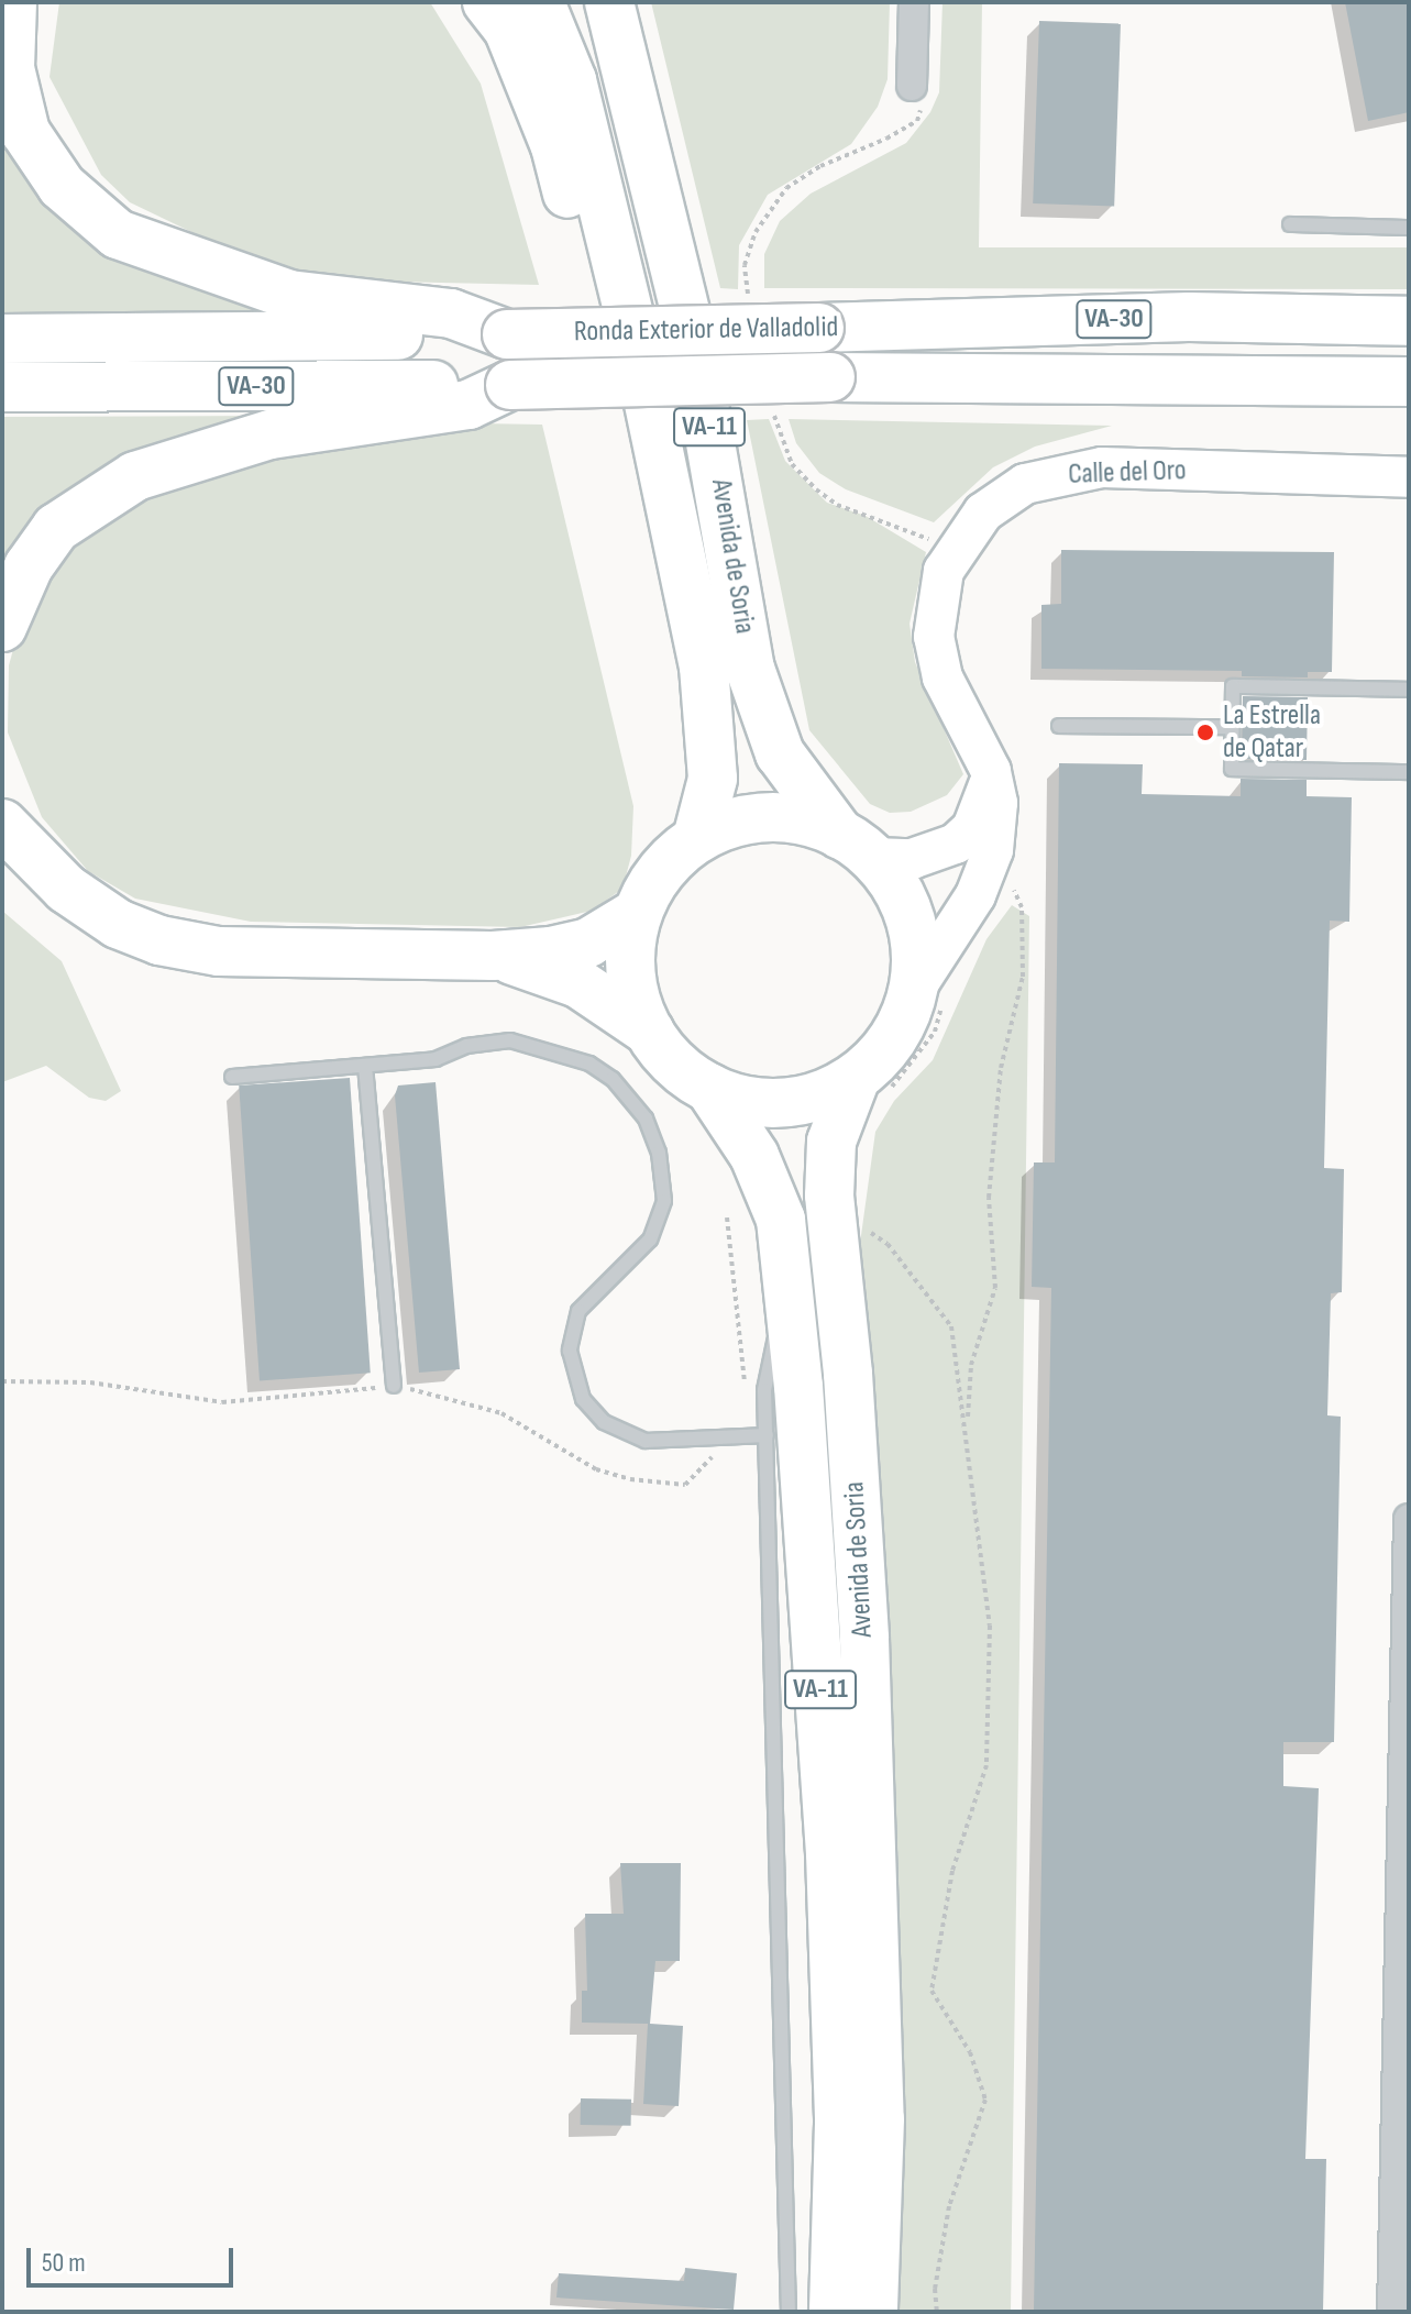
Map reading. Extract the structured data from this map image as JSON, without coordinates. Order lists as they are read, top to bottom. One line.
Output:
{"streets":{"highway":["VA-30","Ronda Exterior de Valladolid","VA-11","Avenida de Soria"],"street":["Calle del Oro"]},"crossings":[["VA-11","Calle del Oro"],["VA-11","Avenida de Soria"],["Calle del Oro","Avenida de Soria"]],"places":["La Estrella de Qatar"],"scale_bar":"50 m"}
